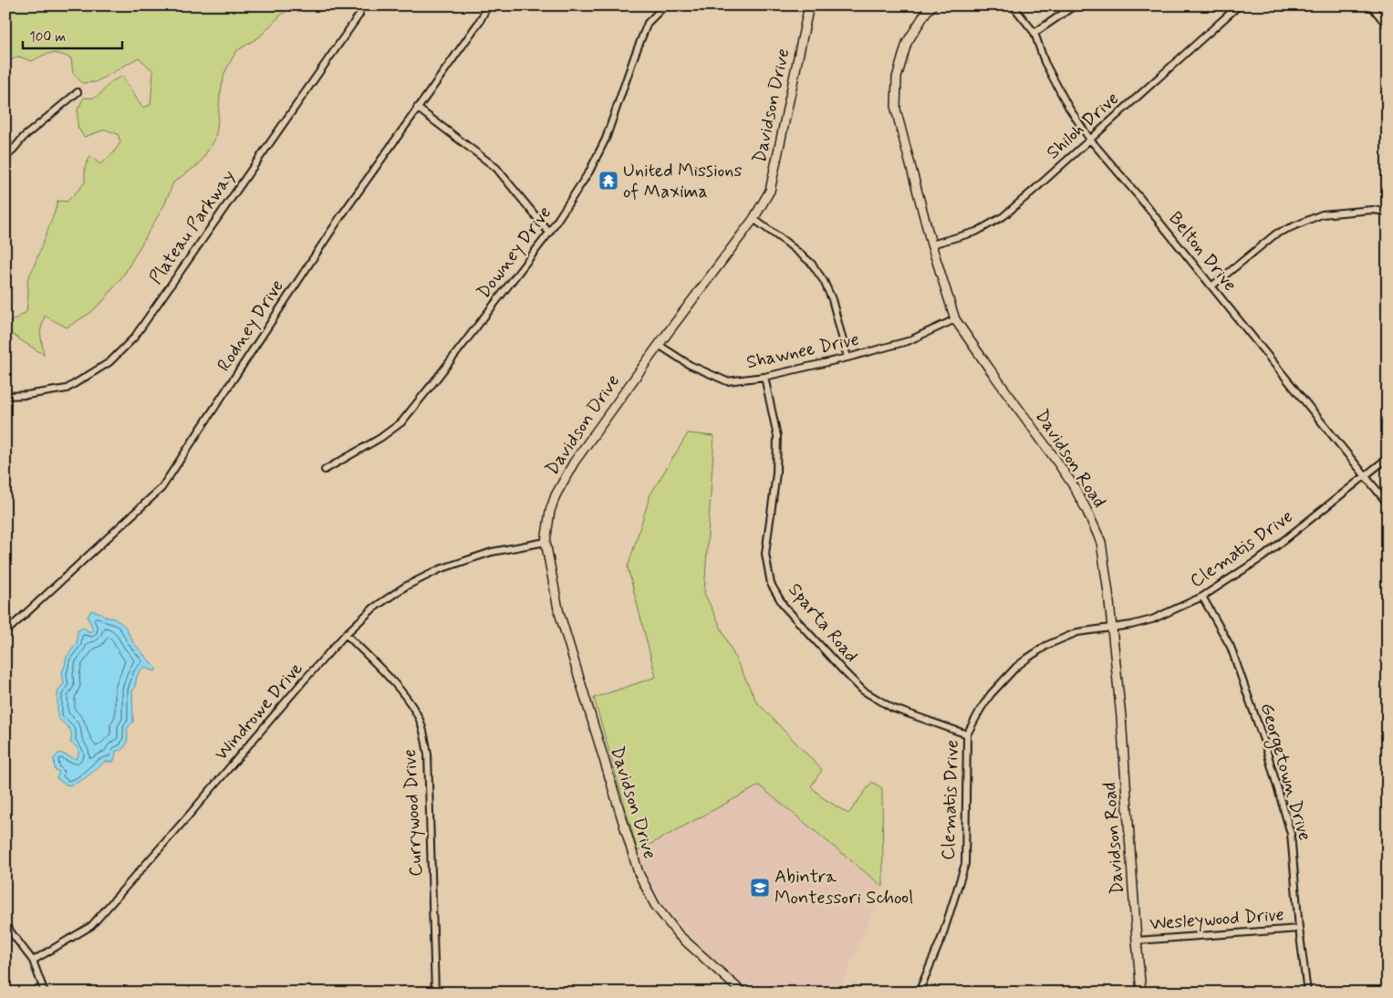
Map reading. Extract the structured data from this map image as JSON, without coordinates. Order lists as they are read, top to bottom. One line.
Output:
{"streets":{"street":["Davidson Drive","Shiloh Drive","Plateau Parkway","Belton Drive","Downey Drive","Rodney Drive","Shawnee Drive","Davidson Road","Clematis Drive","Sparta Road","Windrowe Drive","Georgetown Drive","Currywood Drive","Wesleywood Drive"]},"crossings":[["Davidson Drive","Shawnee Drive"],["Davidson Drive","Windrowe Drive"],["Shiloh Drive","Belton Drive"],["Shiloh Drive","Davidson Road"],["Belton Drive","Clematis Drive"],["Shawnee Drive","Davidson Road"],["Shawnee Drive","Sparta Road"],["Davidson Road","Clematis Drive"],["Davidson Road","Wesleywood Drive"],["Clematis Drive","Sparta Road"],["Clematis Drive","Georgetown Drive"],["Windrowe Drive","Currywood Drive"],["Georgetown Drive","Wesleywood Drive"]],"places":{"temple":["United Missions of Maxima"],"school or university":["Abintra Montessori School"]},"scale_bar":"100 m"}
